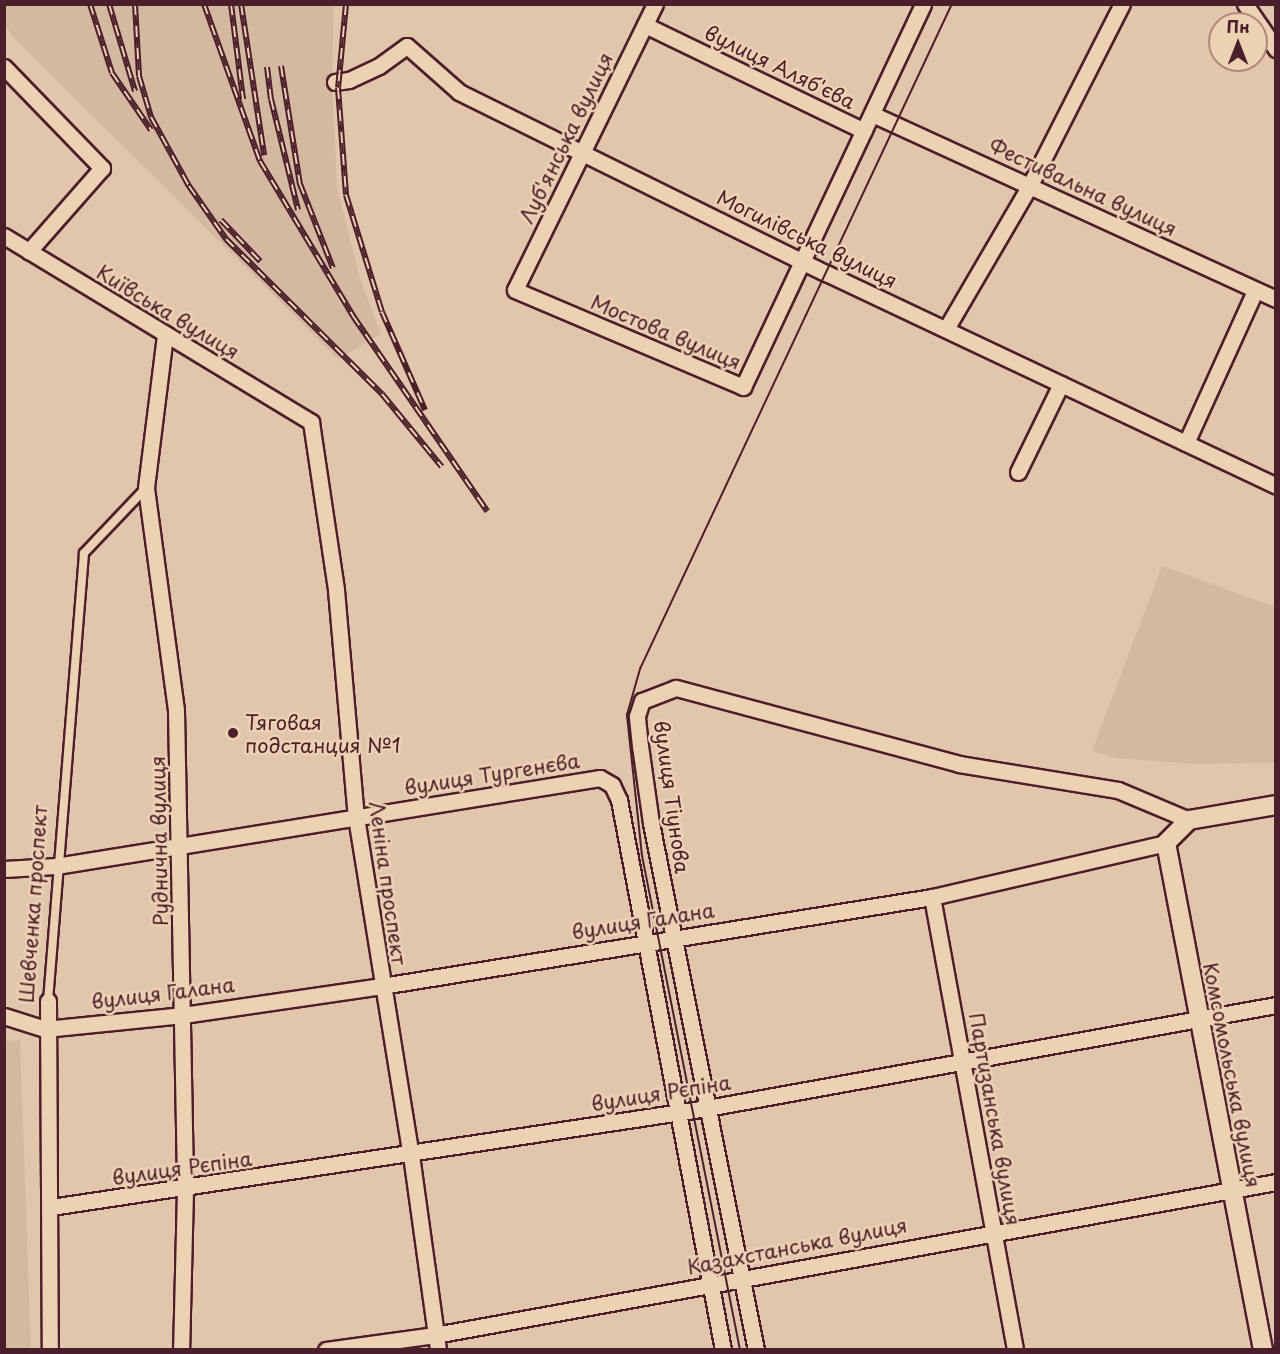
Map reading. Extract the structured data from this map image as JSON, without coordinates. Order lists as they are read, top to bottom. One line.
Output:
{"streets":{"street":["вулиця Аляб'єва","Луб'янська вулиця","Фестивальна вулиця","Могилівська вулиця","Київська вулиця","Мостова вулиця","вулиця Тургенєва","вулиця Тіунова","Руднична вулиця","Леніна проспект","Шевченка проспект","вулиця Галана","Комсомольська вулиця","вулиця Рєпіна","Партизанська вулиця","Казахстанська вулиця"]},"crossings":[["вулиця Аляб'єва","Луб'янська вулиця"],["вулиця Аляб'єва","Мостова вулиця"],["Луб'янська вулиця","Могилівська вулиця"],["Луб'янська вулиця","Мостова вулиця"],["Фестивальна вулиця","Мостова вулиця"],["Могилівська вулиця","Мостова вулиця"],["Київська вулиця","Руднична вулиця"],["Київська вулиця","Леніна проспект"],["вулиця Тургенєва","Руднична вулиця"],["вулиця Тургенєва","Леніна проспект"],["вулиця Тургенєва","Шевченка проспект"],["вулиця Тургенєва","вулиця Галана"],["вулиця Тіунова","вулиця Галана"],["вулиця Тіунова","вулиця Рєпіна"],["вулиця Тіунова","Казахстанська вулиця"],["Руднична вулиця","Шевченка проспект"],["Руднична вулиця","вулиця Галана"],["Руднична вулиця","вулиця Рєпіна"],["Леніна проспект","вулиця Галана"],["Леніна проспект","вулиця Рєпіна"],["Леніна проспект","Казахстанська вулиця"],["Шевченка проспект","вулиця Галана"],["Шевченка проспект","вулиця Рєпіна"],["вулиця Галана","Комсомольська вулиця"],["вулиця Галана","Партизанська вулиця"],["Комсомольська вулиця","вулиця Рєпіна"],["Комсомольська вулиця","Казахстанська вулиця"],["вулиця Рєпіна","Партизанська вулиця"],["Партизанська вулиця","Казахстанська вулиця"]],"places":["Тяговая подстанция №1"],"north":"top"}
